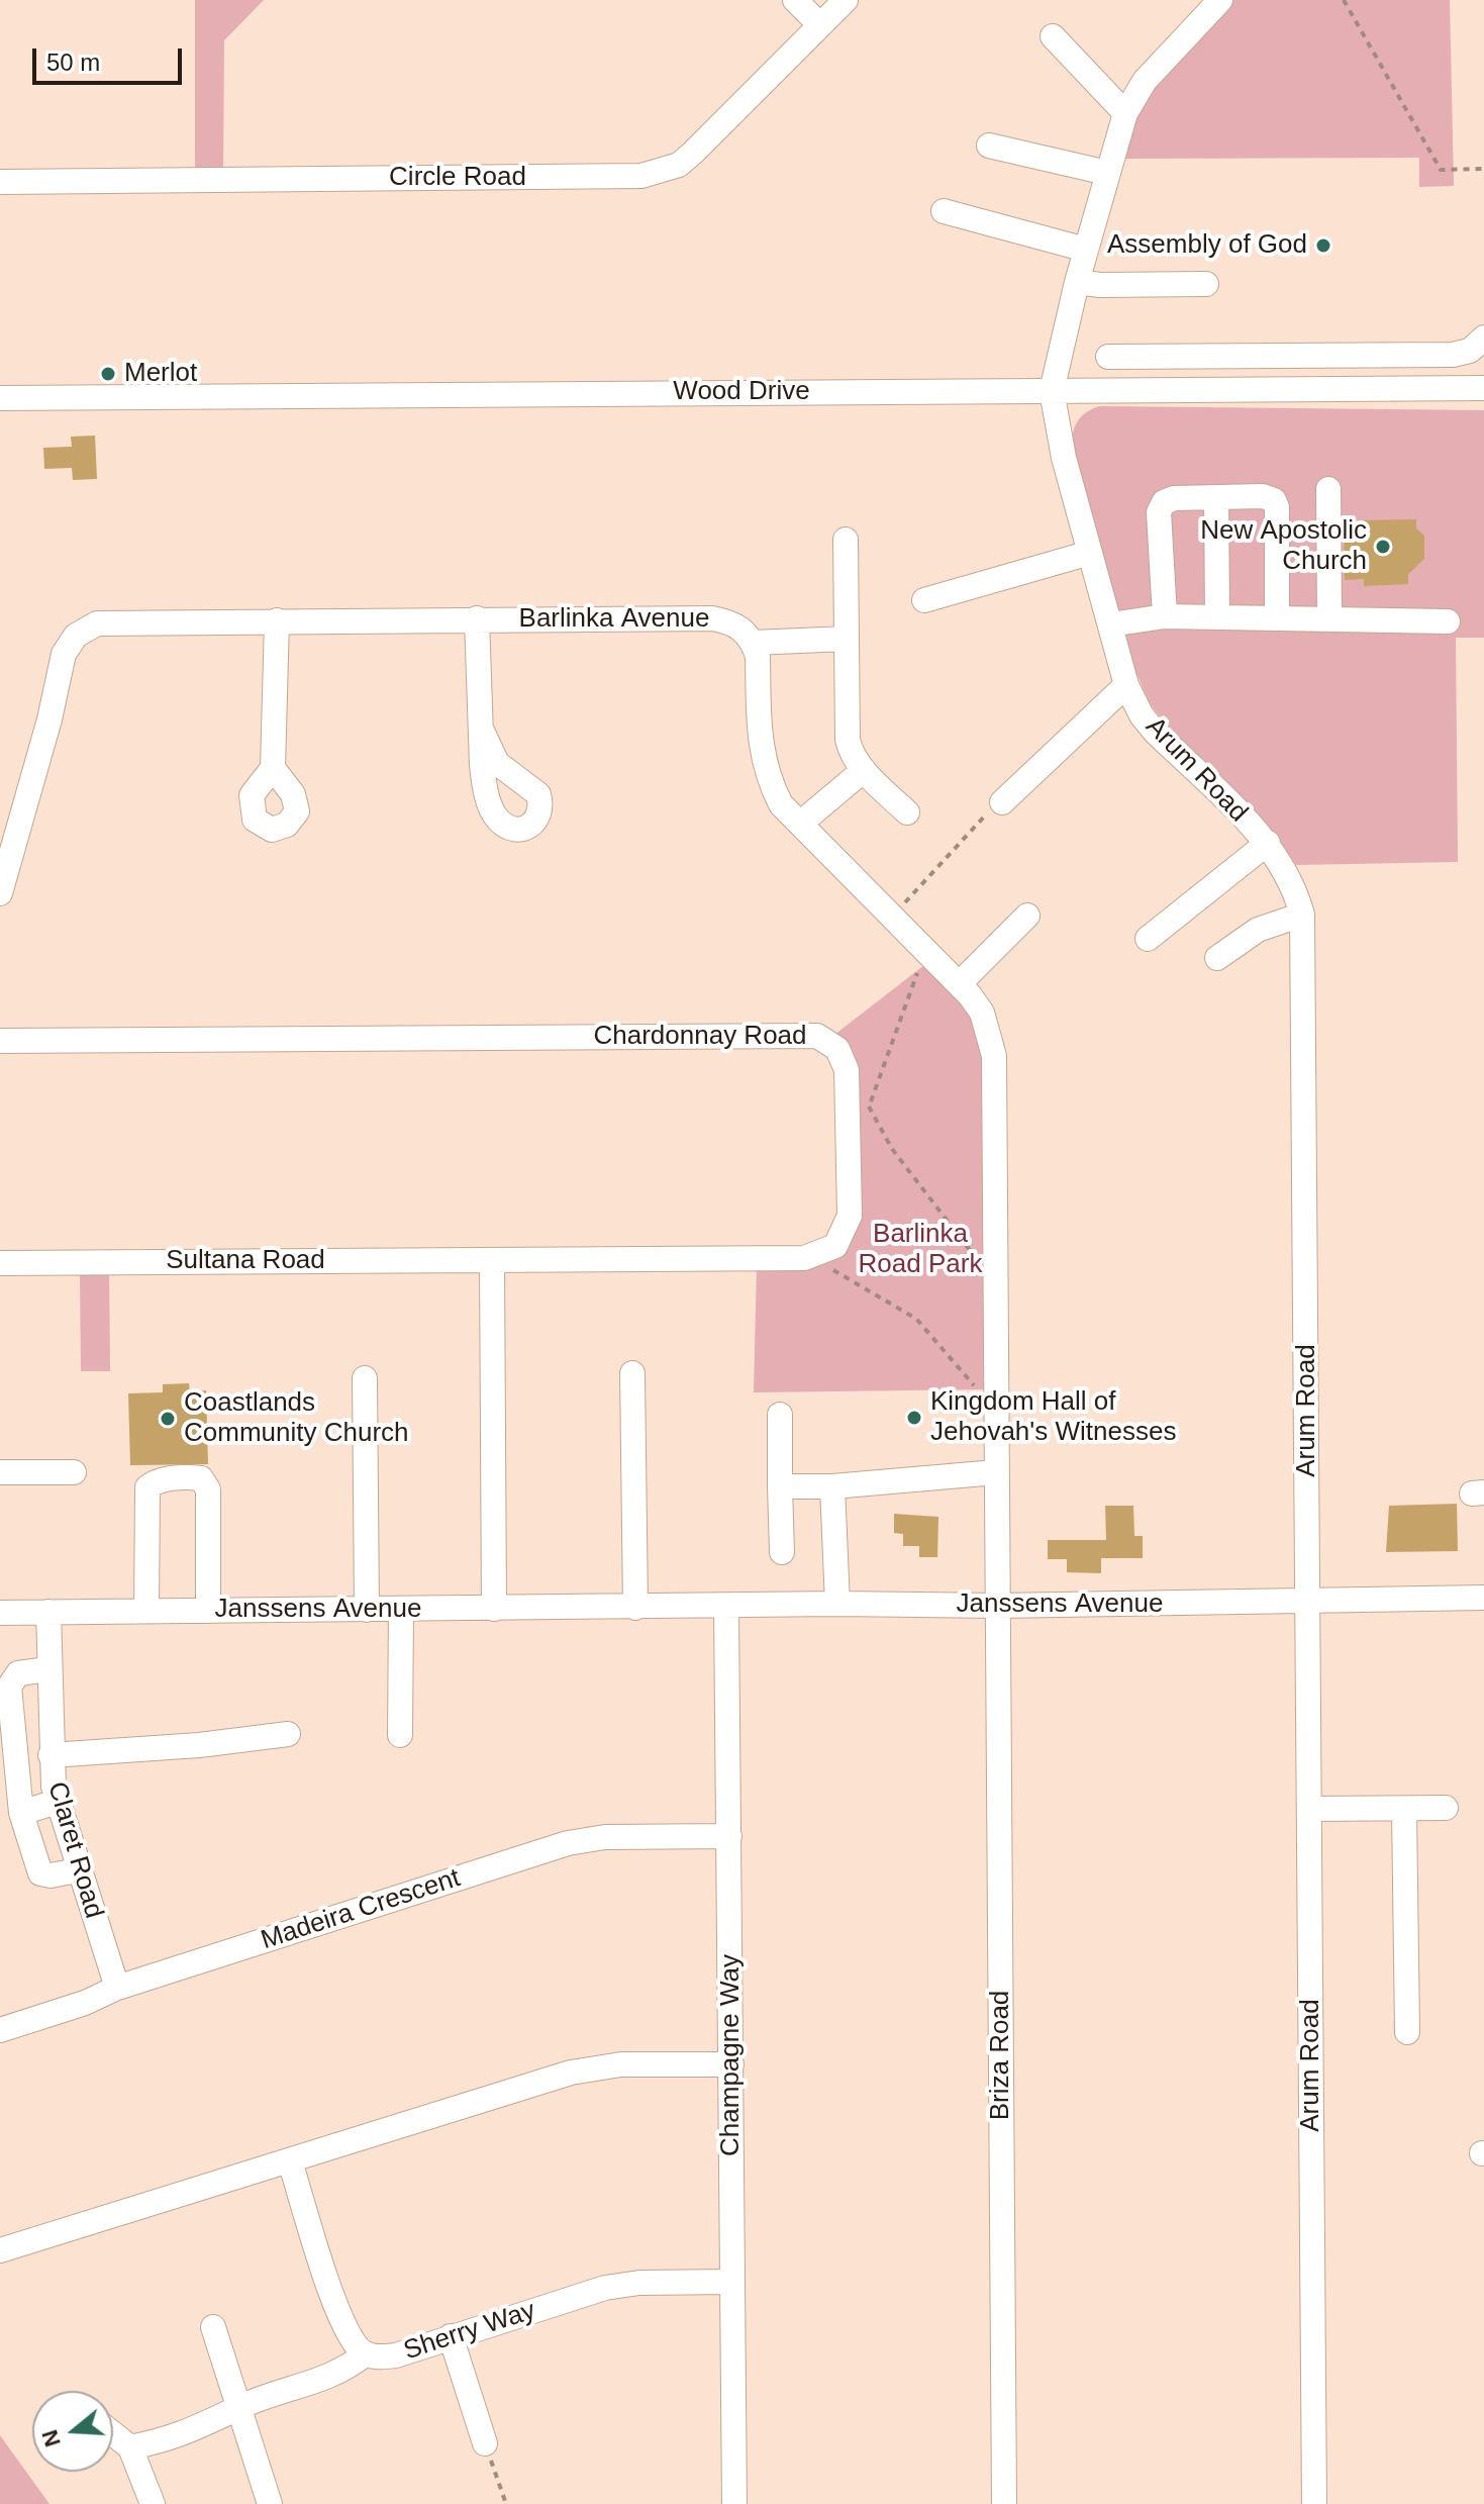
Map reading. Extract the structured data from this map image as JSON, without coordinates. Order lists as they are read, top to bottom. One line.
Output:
{"streets":{"street":["Circle Road","Wood Drive","Barlinka Avenue","Arum Road","Chardonnay Road","Sultana Road","Janssens Avenue","Claret Road","Madeira Crescent","Champagne Way","Briza Road","Sherry Way"]},"crossings":[["Wood Drive","Arum Road"],["Arum Road","Janssens Avenue"],["Janssens Avenue","Claret Road"],["Janssens Avenue","Champagne Way"],["Janssens Avenue","Briza Road"],["Claret Road","Madeira Crescent"],["Madeira Crescent","Champagne Way"],["Champagne Way","Sherry Way"]],"parks":["Barlinka Road Park"],"places":["Assembly of God","Merlot","New Apostolic Church","Kingdom Hall of Jehovah's Witnesses","Coastlands Community Church"],"scale_bar":"50 m","north":"left"}
